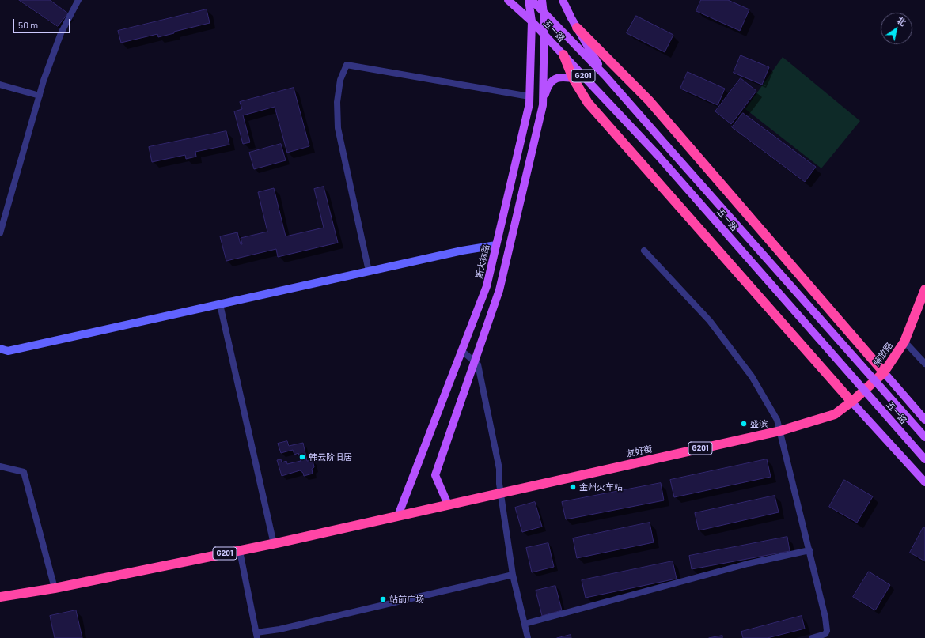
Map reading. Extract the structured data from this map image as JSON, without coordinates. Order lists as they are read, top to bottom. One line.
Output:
{"streets":{"highway":["G201","解放路","友好街"],"main road":["五一路","斯大林路"]},"crossings":[["五一路","斯大林路"],["G201","斯大林路"],["G201","友好街"],["解放路","友好街"]],"places":["盛滨","韩云阶旧居","金州火车站","站前广场"],"scale_bar":"50 m","north":"top right"}
